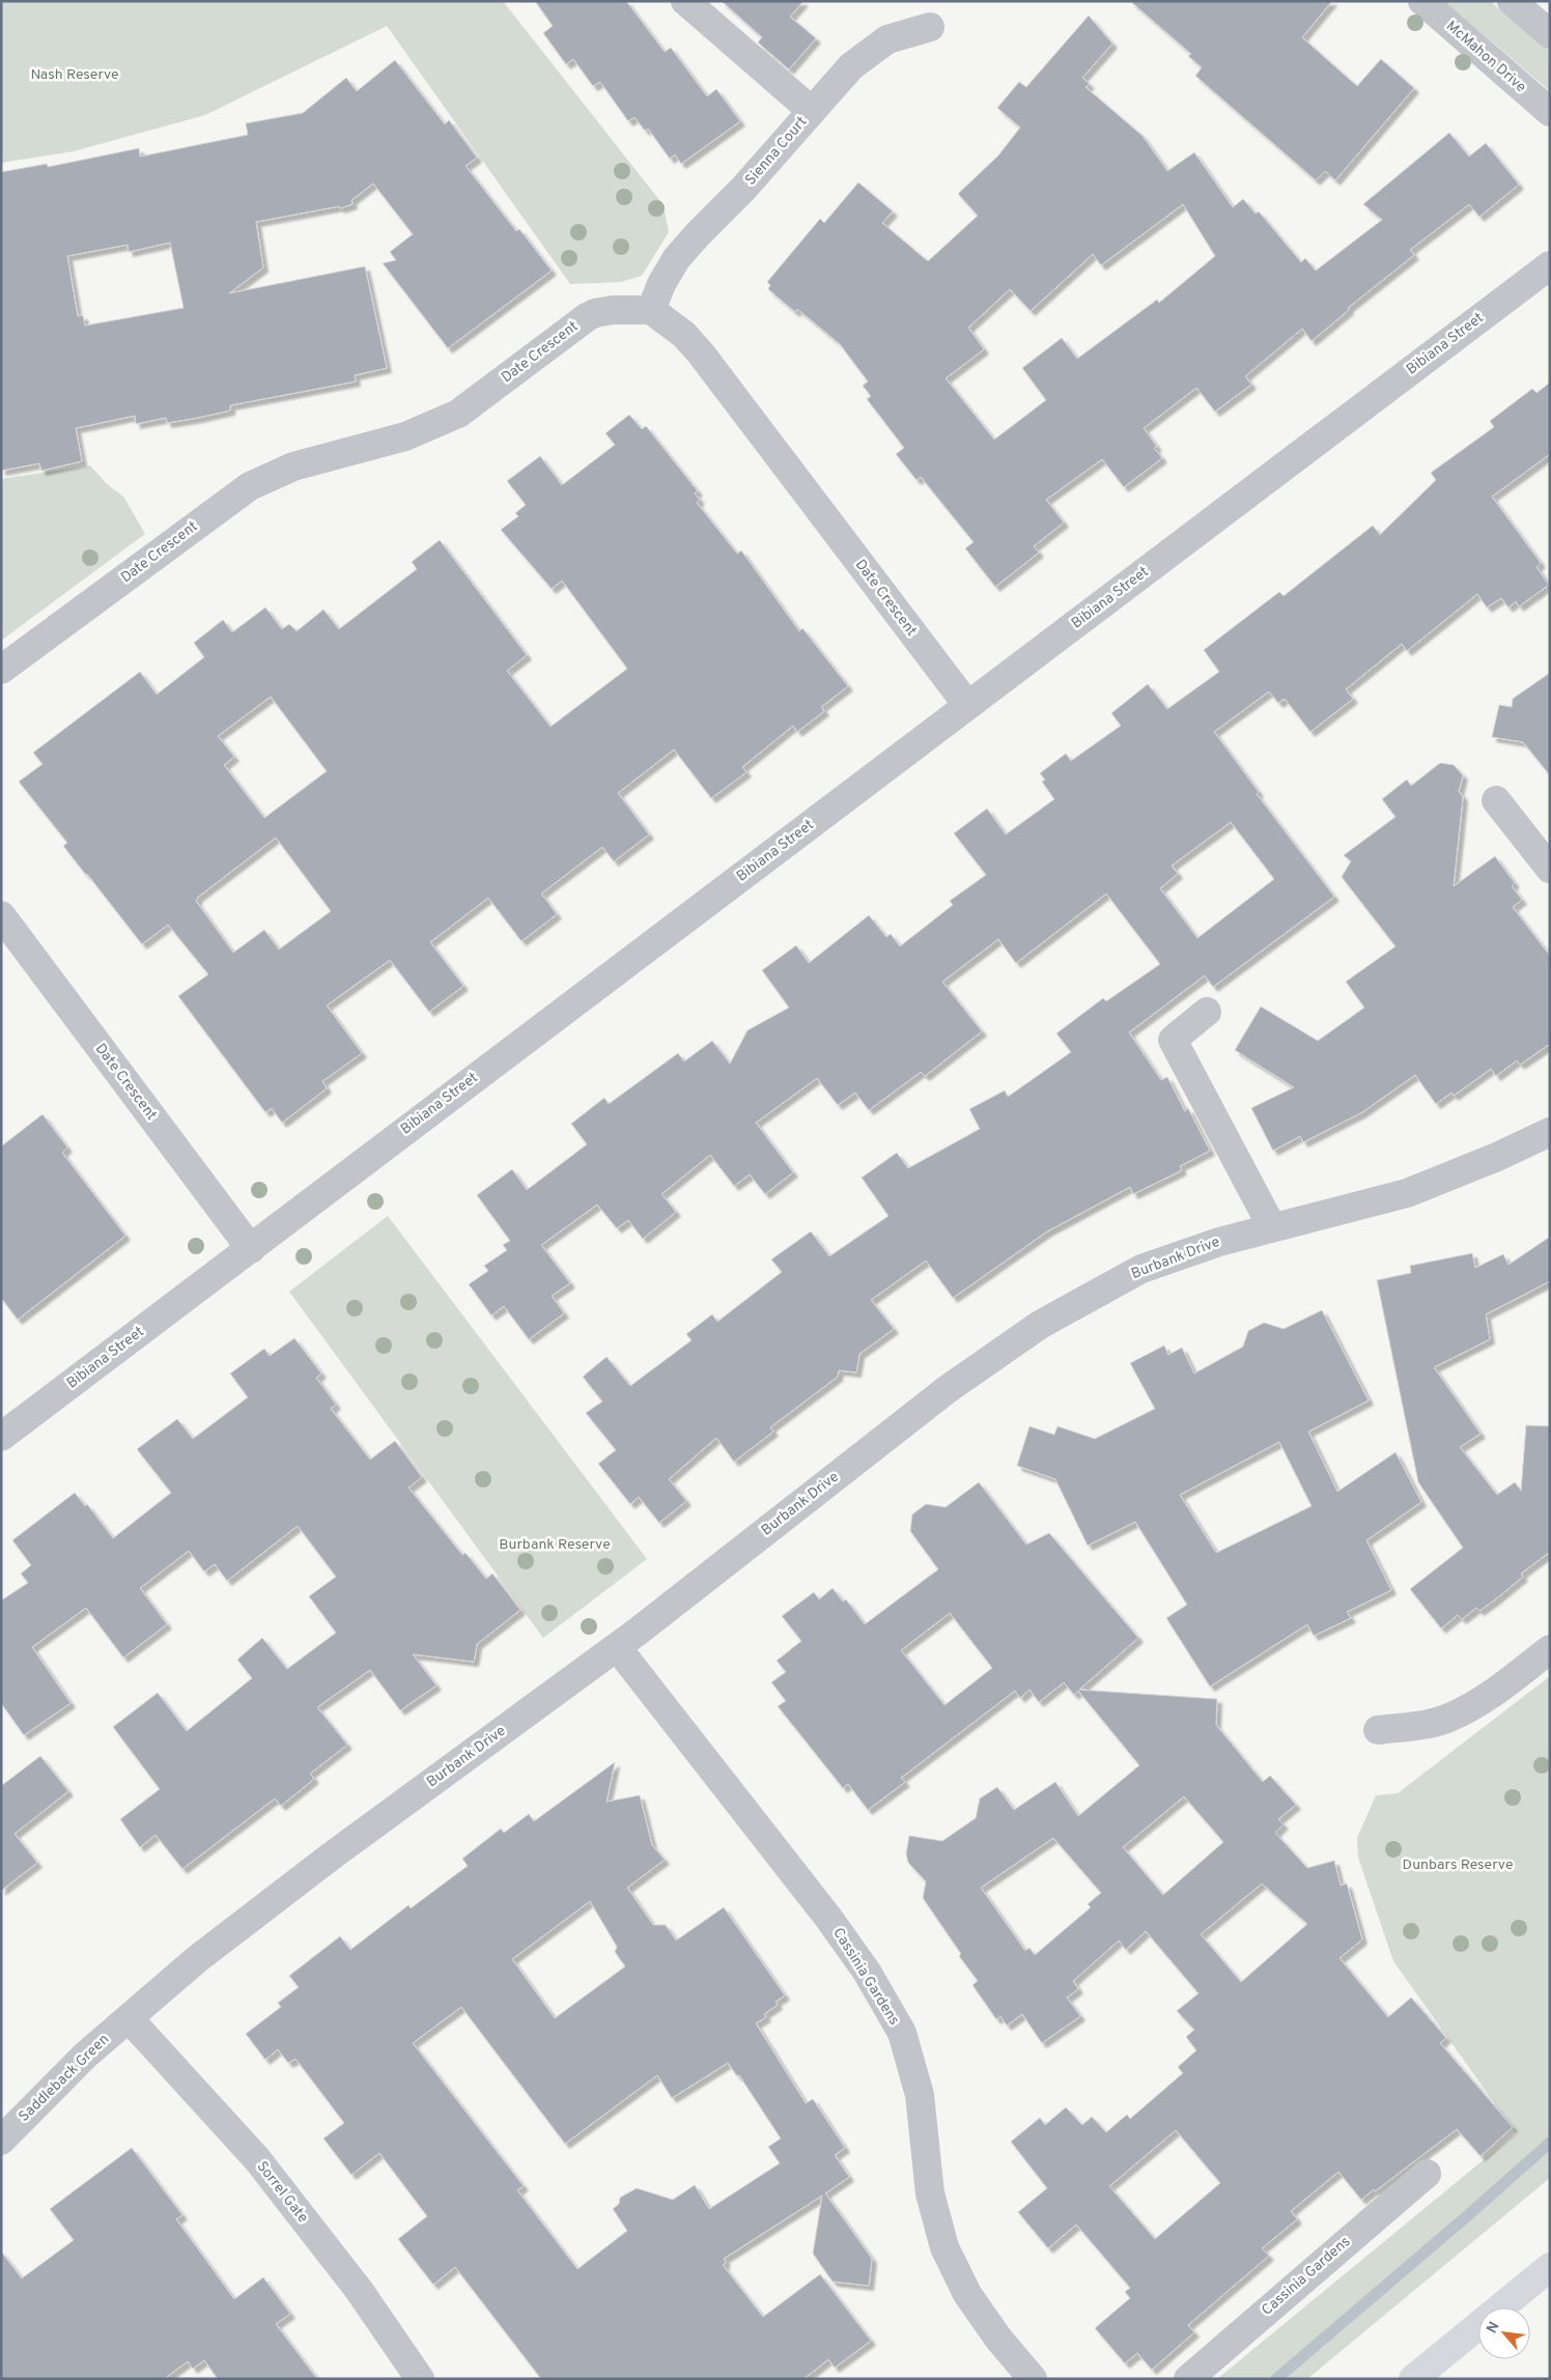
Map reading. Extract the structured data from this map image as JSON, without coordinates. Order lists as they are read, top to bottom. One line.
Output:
{"streets":{"street":["McMahon Drive","Sienna Court","Bibiana Street","Date Crescent","Burbank Drive","Cassinia Gardens","Saddleback Green","Sorrel Gate"]},"crossings":[["Sienna Court","Date Crescent"],["Bibiana Street","Date Crescent"],["Burbank Drive","Cassinia Gardens"],["Burbank Drive","Saddleback Green"],["Burbank Drive","Sorrel Gate"],["Saddleback Green","Sorrel Gate"]],"parks":["Nash Reserve","Burbank Reserve","Dunbars Reserve"],"north":"top left"}
